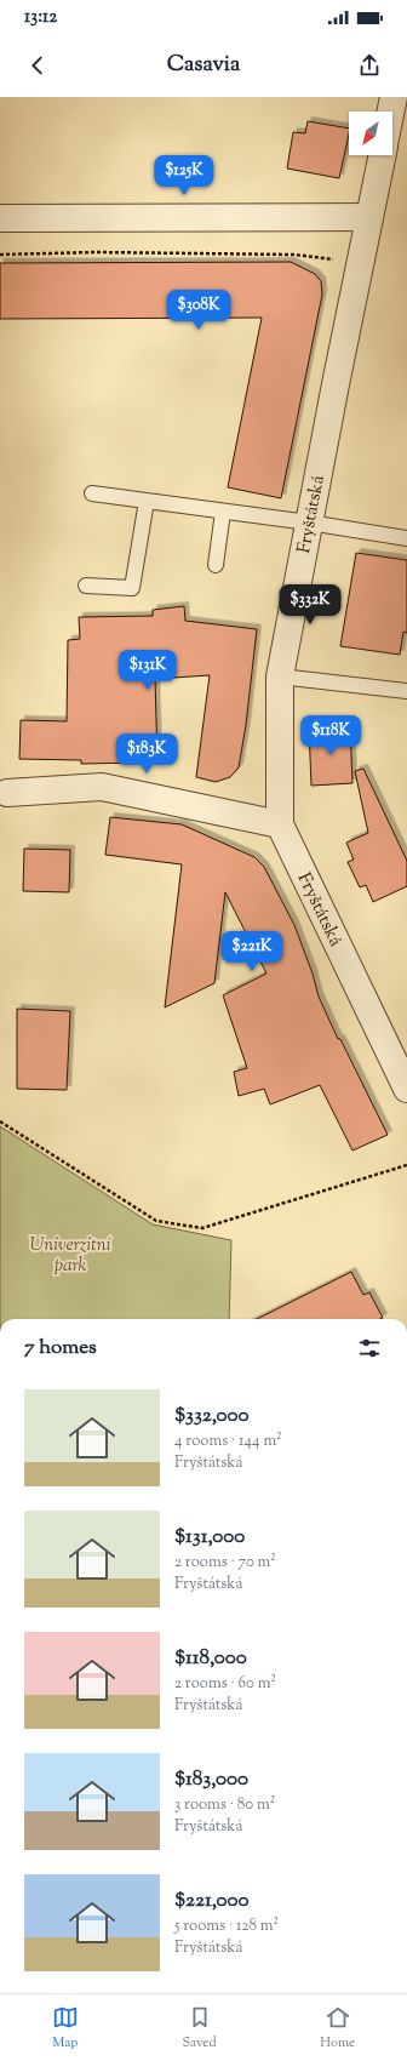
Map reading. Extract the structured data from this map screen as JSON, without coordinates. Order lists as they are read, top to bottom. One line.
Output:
{"streets":{"street":["Fryštátská"]},"parks":["Univerzitní park"],"north":"bottom left","page":{"status":"13:12","header":"Casavia","price":["$125K","$308K","$332K","$131K","$118K","$183K","$221K"],"heading":"7 homes","list":[{"name":"$332,000","note":"4 rooms · 144 m² · Fryštátská"},{"name":"$131,000","note":"2 rooms · 70 m² · Fryštátská"},{"name":"$118,000","note":"2 rooms · 60 m² · Fryštátská"},{"name":"$183,000","note":"3 rooms · 80 m² · Fryštátská"},{"name":"$221,000","note":"5 rooms · 128 m² · Fryštátská"}],"tabs":["Map","Saved","Home"]}}
